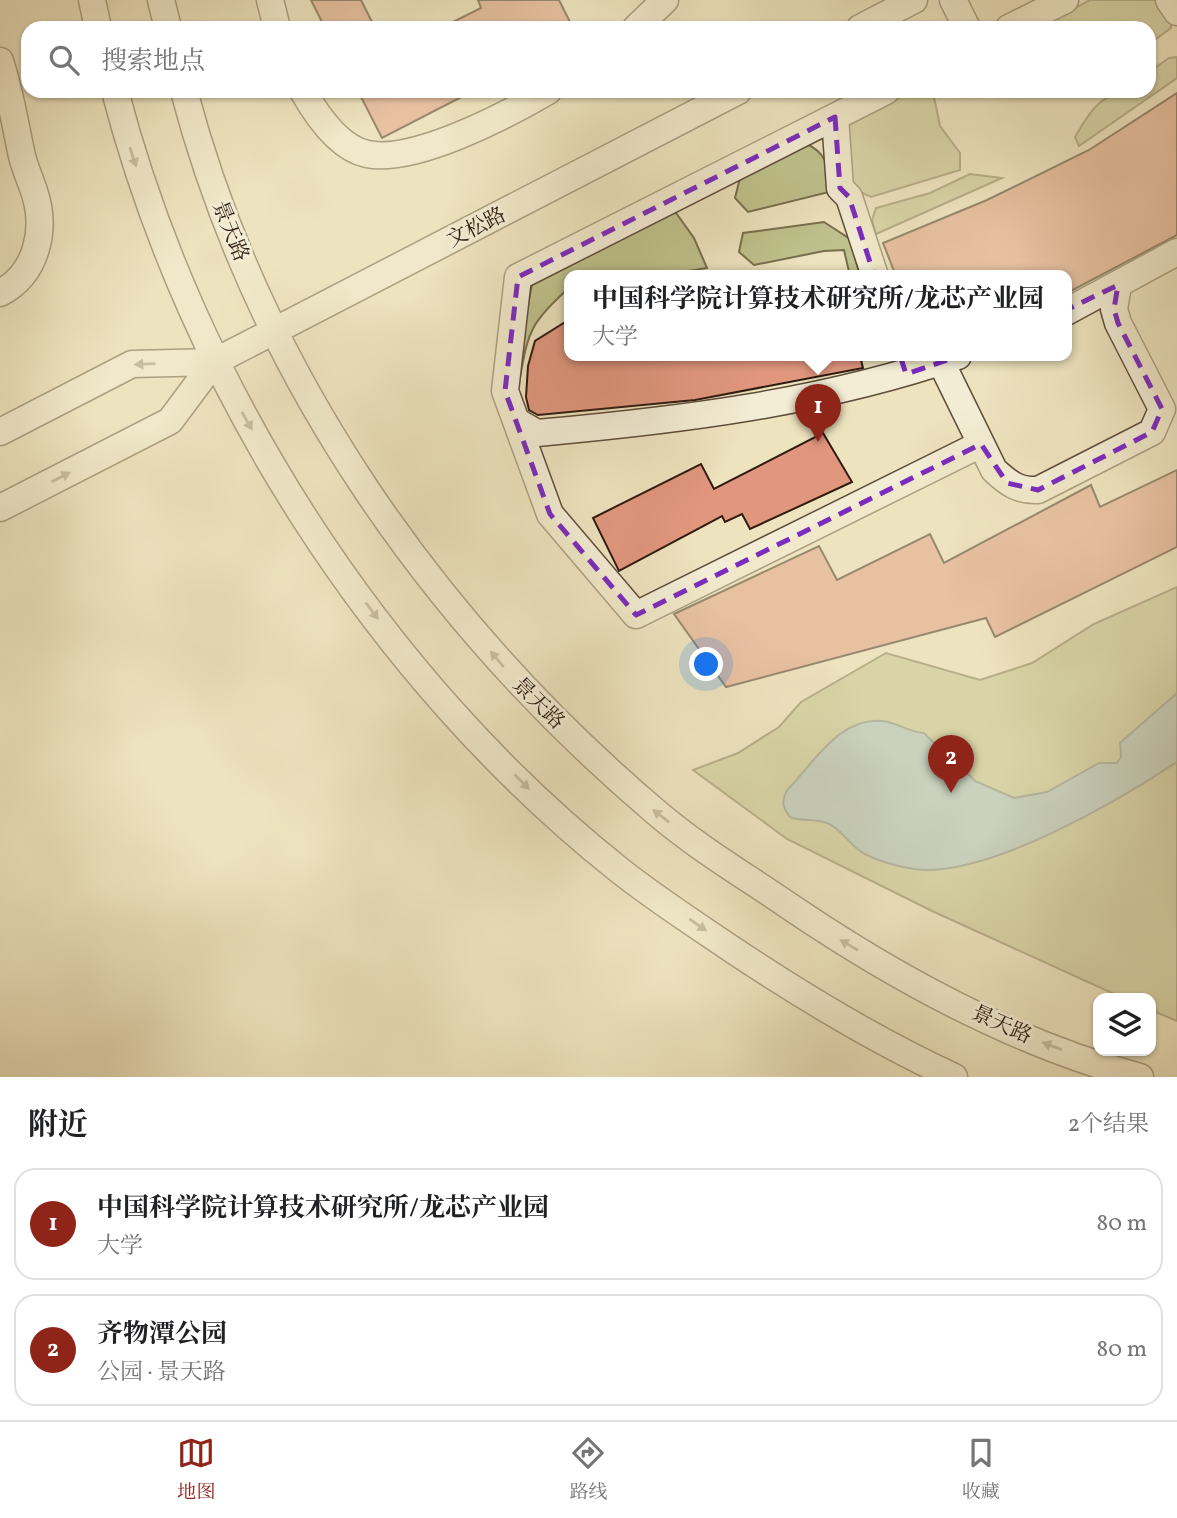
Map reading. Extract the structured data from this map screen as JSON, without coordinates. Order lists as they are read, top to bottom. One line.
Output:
{"streets":{"street":["文松路","景天路"]},"crossings":[["文松路","景天路"]],"page":{"search":"搜索地点","popup":["中国科学院计算技术研究所/龙芯产业园","大学"],"pins":["1","2"],"heading":["附近","2个结果"],"list":[{"mark":"1","name":"中国科学院计算技术研究所/龙芯产业园","note":"大学","value":"80 m"},{"mark":"2","name":"齐物潭公园","note":"公园 · 景天路","value":"80 m"}],"nav":["地图","路线","收藏"]}}
